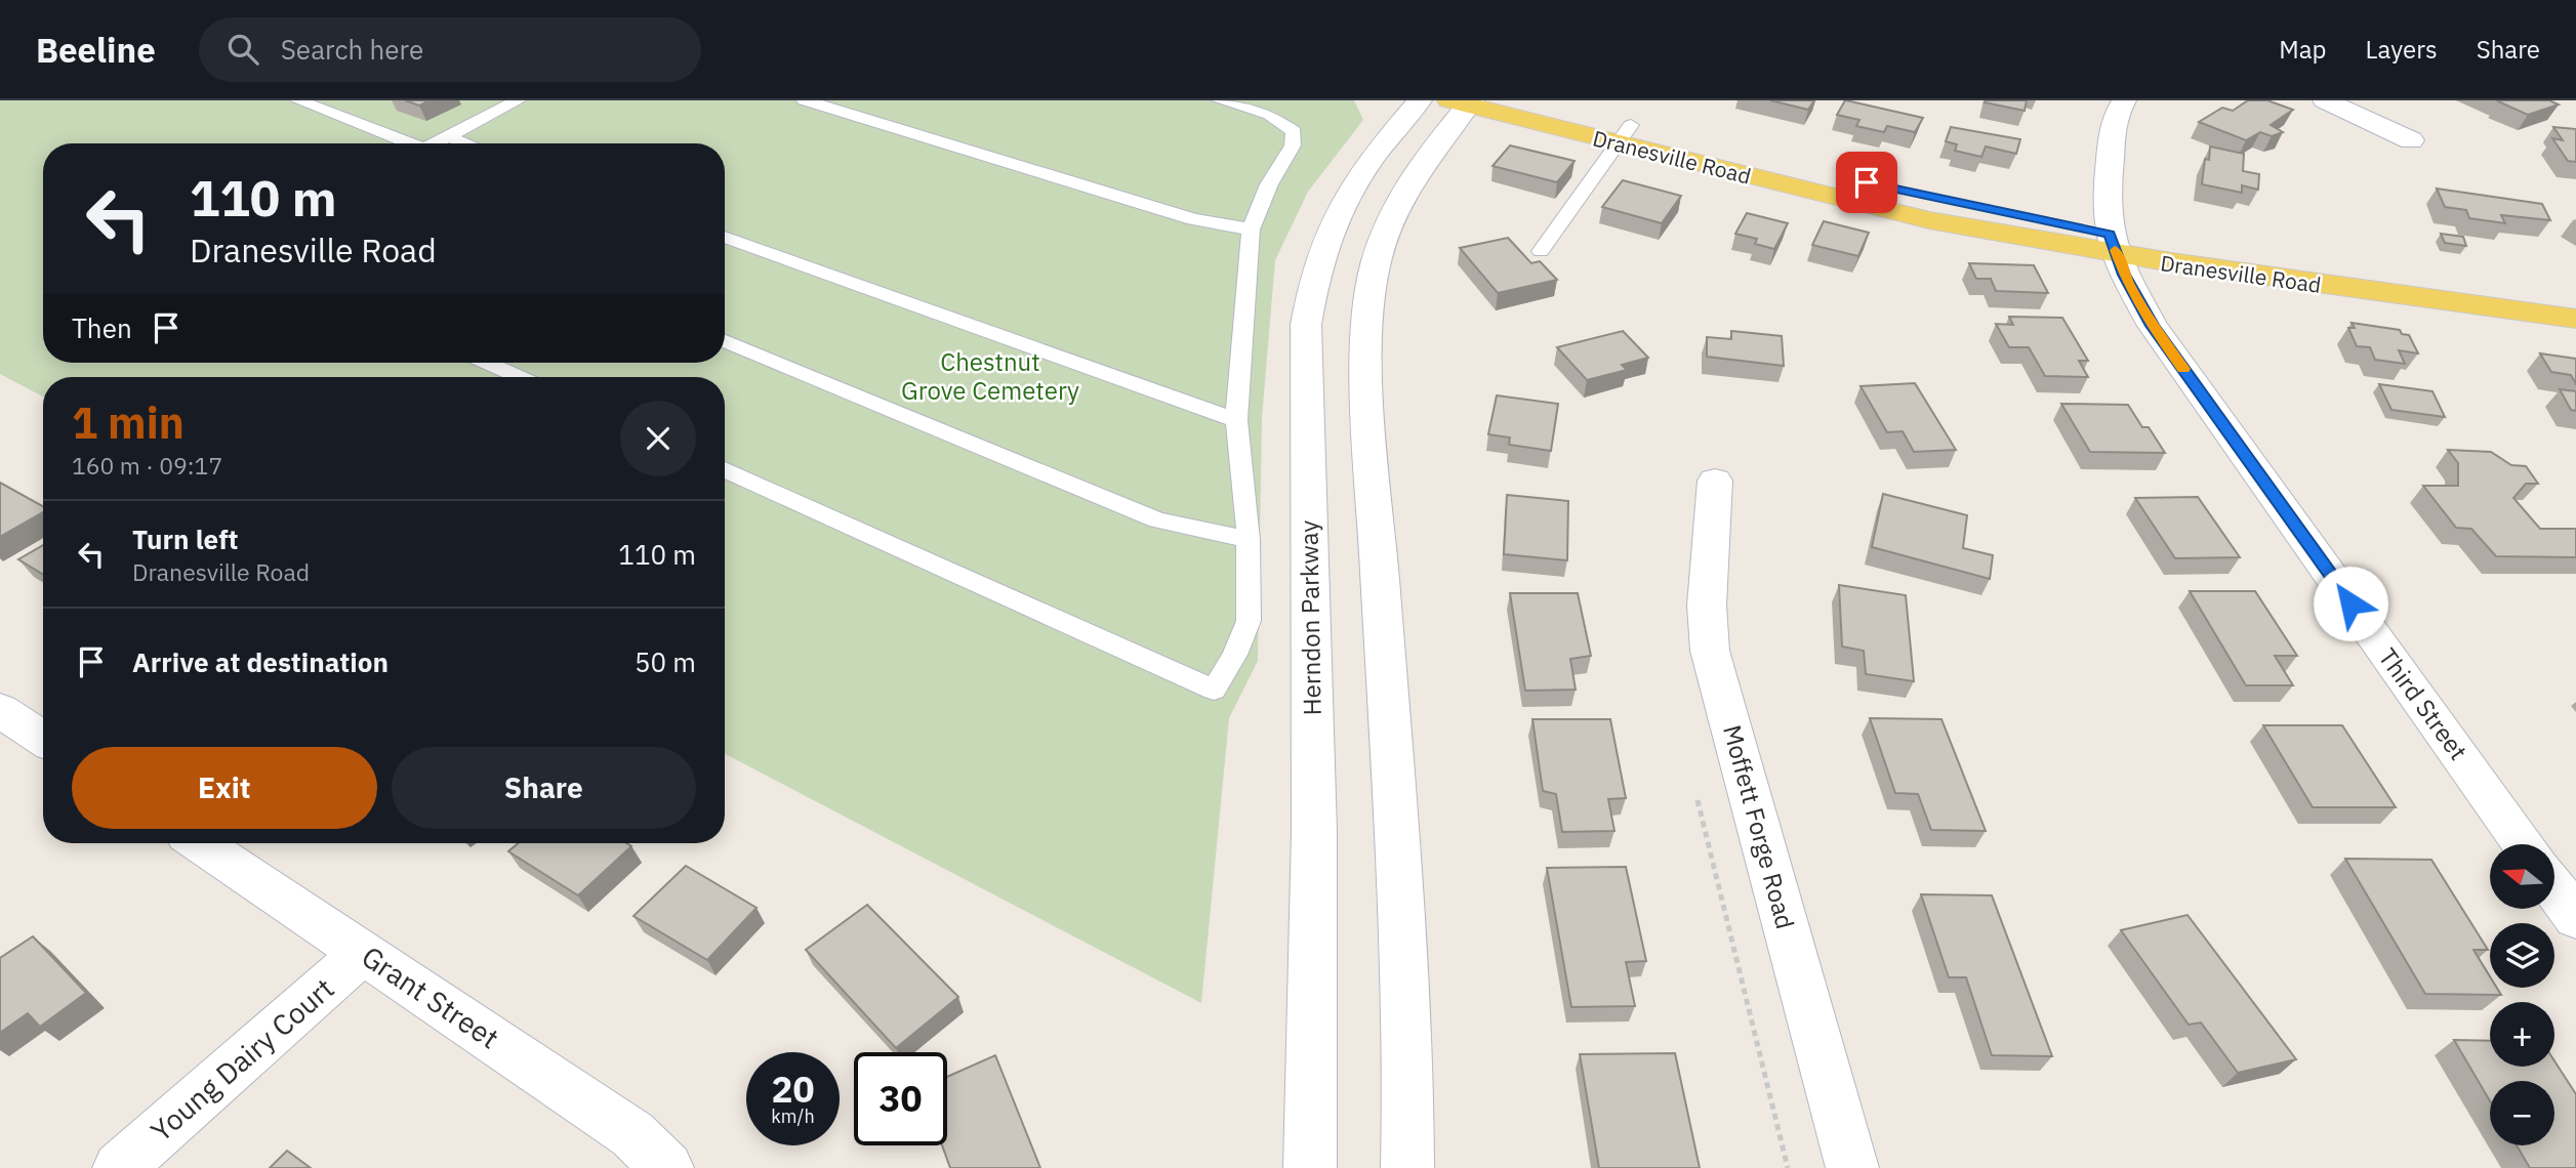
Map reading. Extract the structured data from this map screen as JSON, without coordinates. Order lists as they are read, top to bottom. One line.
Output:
{"streets":{"main road":["Dranesville Road","Herndon Parkway","Third Street","Moffett Forge Road","Grant Street","Young Dairy Court"]},"crossings":[["Dranesville Road","Third Street"],["Grant Street","Young Dairy Court"]],"parks":["Chestnut Grove Cemetery"],"north":"left","page":{"header":"Beeline","search":"Search here","nav":["Map","Layers","Share"],"turn":["110 m","Dranesville Road"],"then":"Then","heading":["1 min","160 m · 09:17"],"list":[{"name":"Turn left","note":"Dranesville Road","value":"110 m"},{"name":"Arrive at destination","value":"50 m"}],"buttons":["Exit","Share"],"map_buttons":["+","−"],"speed":"20 km/h","limit":"30"}}
